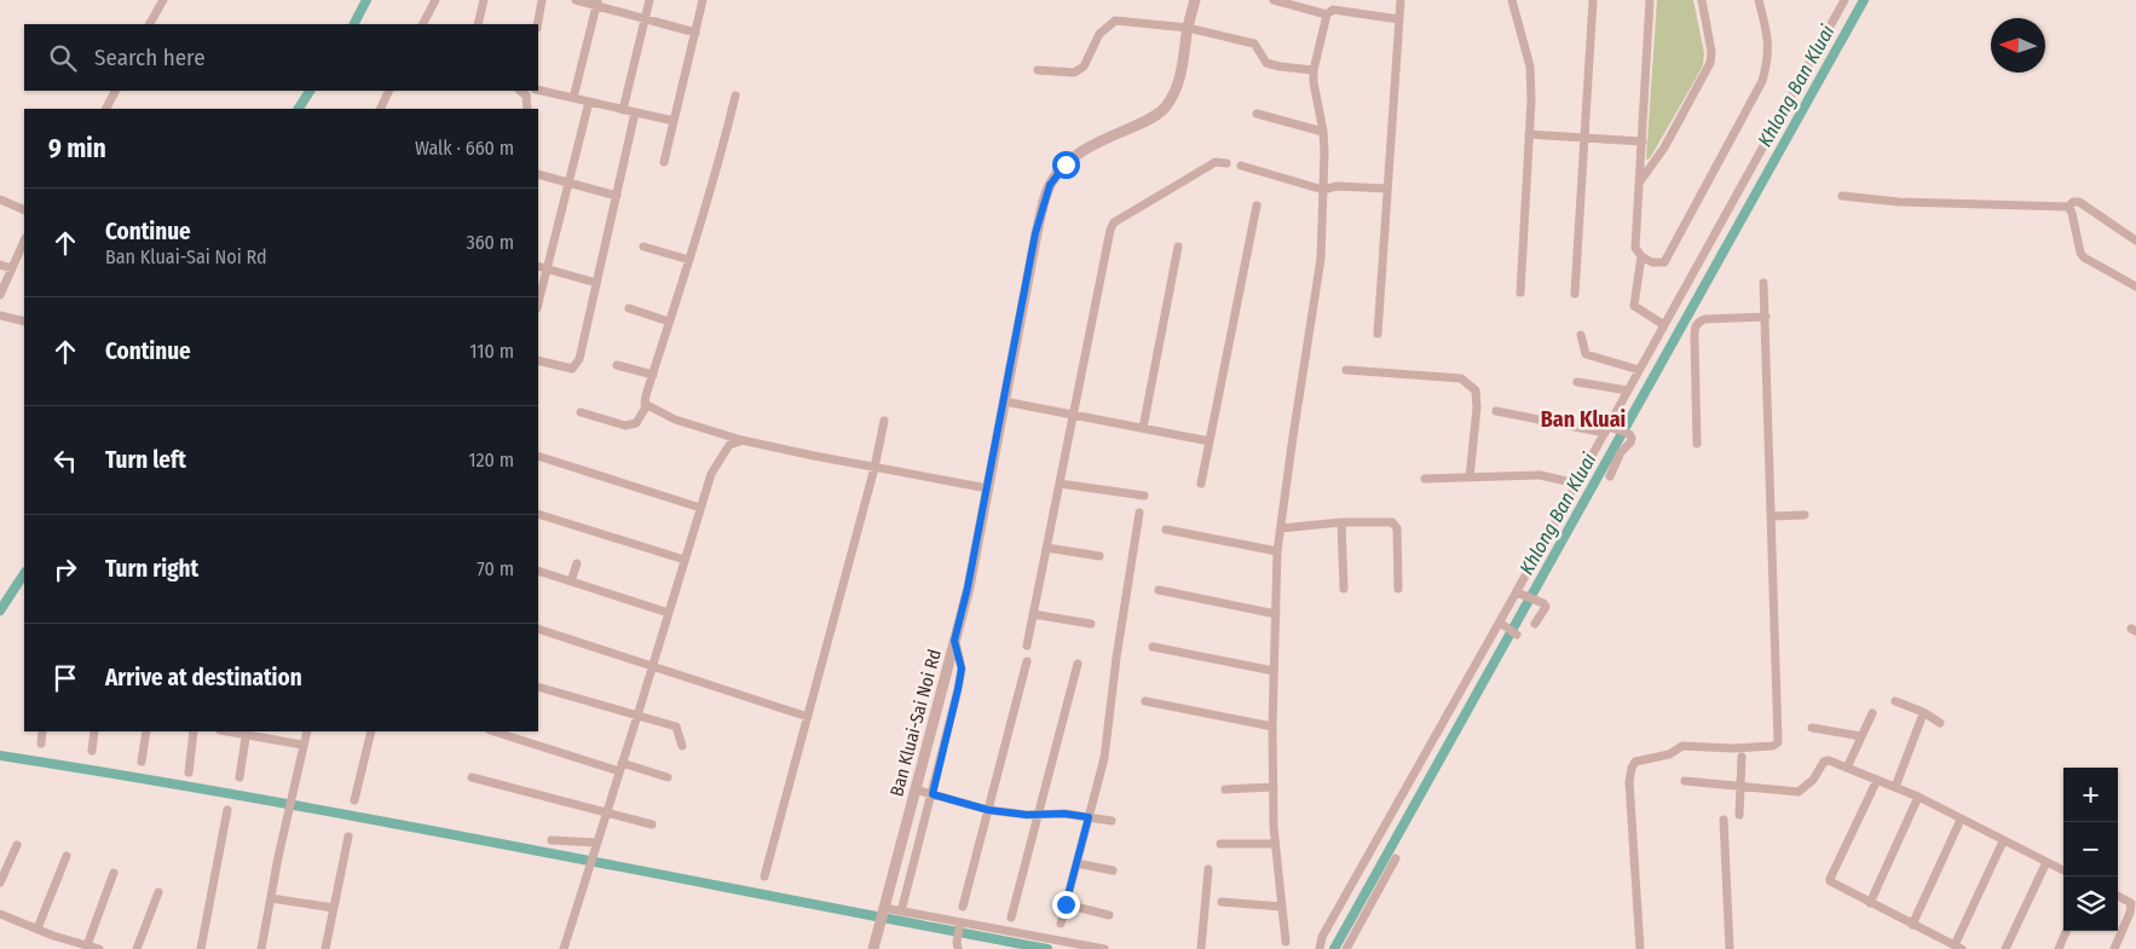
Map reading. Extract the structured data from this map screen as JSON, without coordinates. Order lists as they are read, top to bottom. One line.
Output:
{"streets":{"street":["Ban Kluai-Sai Noi Rd"]},"districts":["Ban Kluai"],"water":["Khlong Ban Kluai"],"north":"left","page":{"search":"Search here","heading":["9 min","Walk · 660 m"],"list":[["Continue","Ban Kluai-Sai Noi Rd","360 m"],["Continue","110 m"],["Turn left","120 m"],["Turn right","70 m"],"Arrive at destination"],"map_buttons":["+","−"]}}
